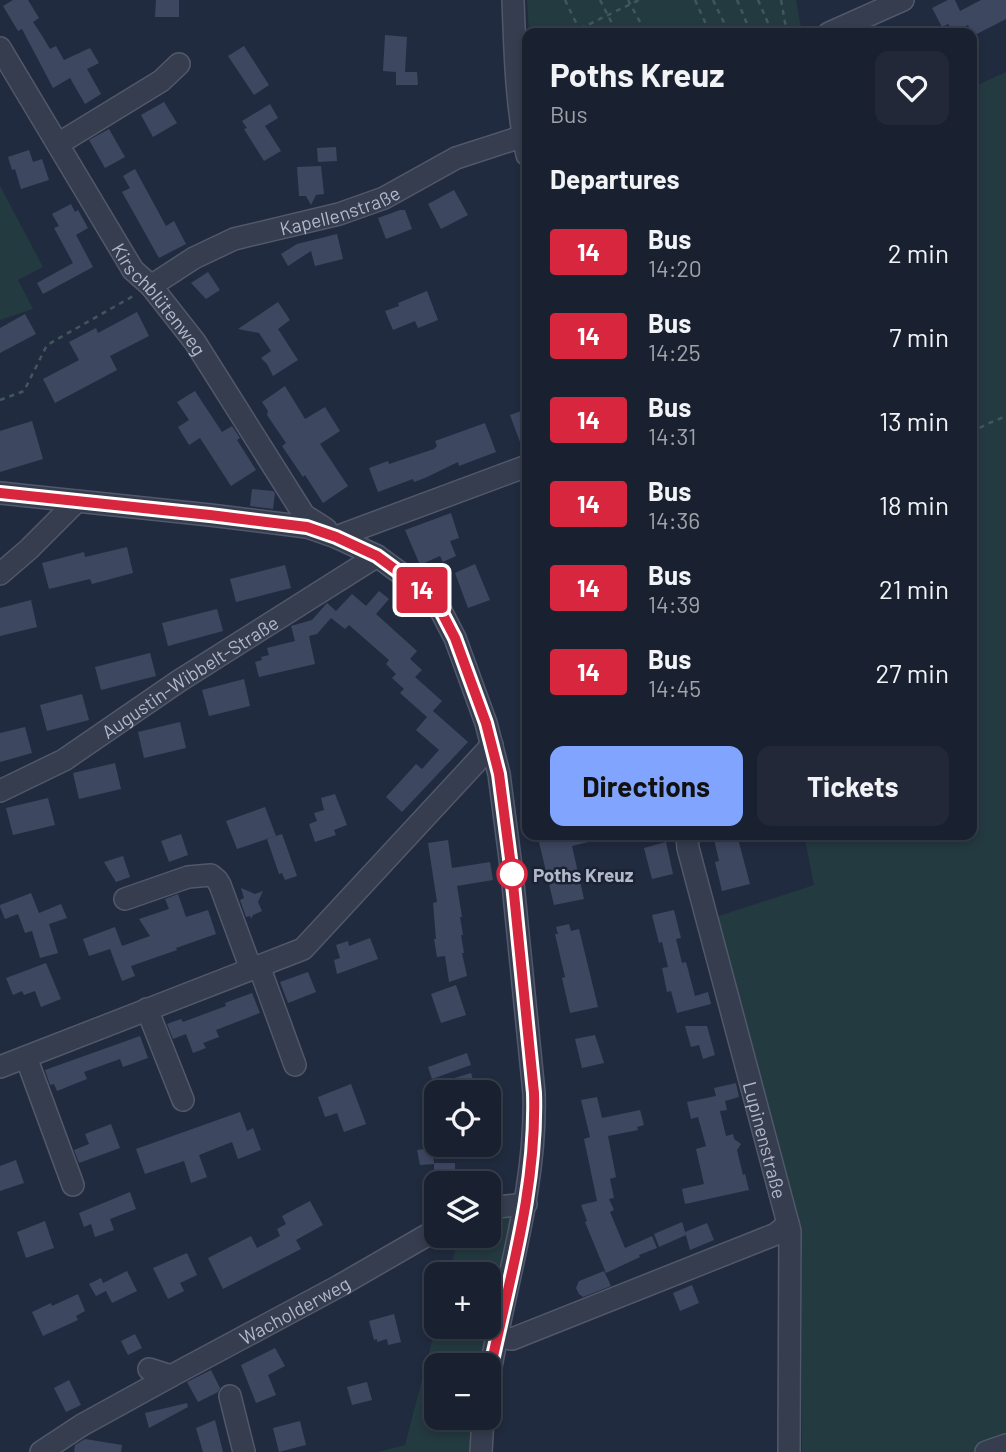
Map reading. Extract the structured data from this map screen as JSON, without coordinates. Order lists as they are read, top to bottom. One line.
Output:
{"streets":{"street":["Kapellenstraße","Kirschblütenweg","Augustin-Wibbelt-Straße","Lupinenstraße","Wacholderweg"]},"crossings":[["Kapellenstraße","Kirschblütenweg"]],"places":["Poths Kreuz"],"lines":["bus line 14"],"page":{"on_map":"14","heading":[["Poths Kreuz","Bus"],"Departures"],"list":[{"mark":"14","name":"Bus","note":"14:20","value":"2 min"},{"mark":"14","name":"Bus","note":"14:25","value":"7 min"},{"mark":"14","name":"Bus","note":"14:31","value":"13 min"},{"mark":"14","name":"Bus","note":"14:36","value":"18 min"},{"mark":"14","name":"Bus","note":"14:39","value":"21 min"},{"mark":"14","name":"Bus","note":"14:45","value":"27 min"}],"buttons":["Directions","Tickets"],"map_buttons":["+","−"]}}
